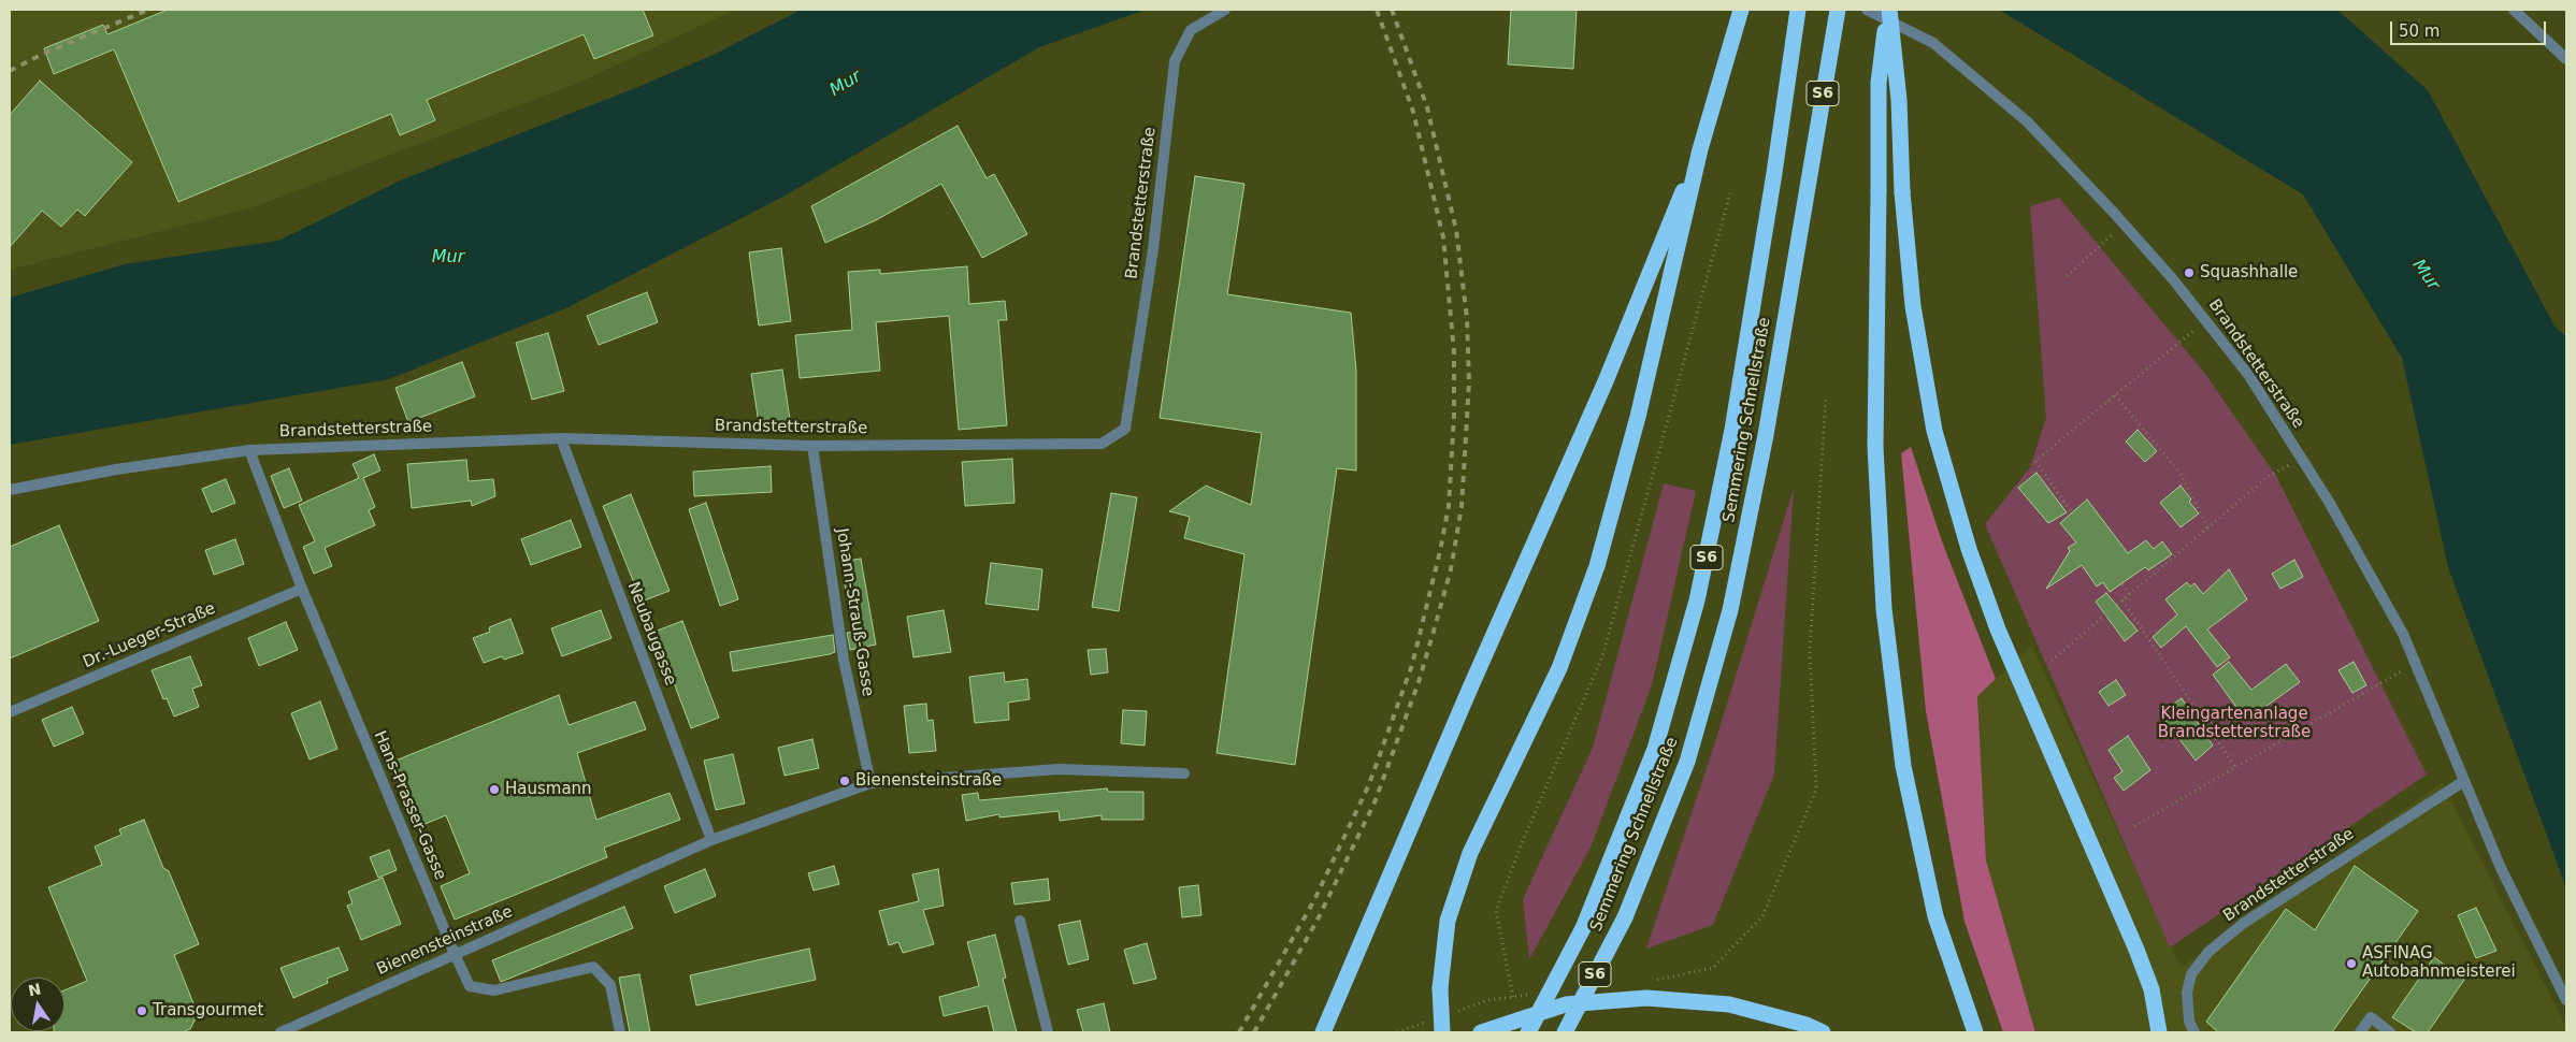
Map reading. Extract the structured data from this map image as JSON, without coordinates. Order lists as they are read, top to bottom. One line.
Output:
{"streets":{"highway":["S6","Semmering Schnellstraße"],"street":["Brandstetterstraße","Johann-Strauß-Gasse","Neubaugasse","Dr.-Lueger-Straße","Hans-Prasser-Gasse","Bienensteinstraße"]},"crossings":[["Brandstetterstraße","Johann-Strauß-Gasse"],["Brandstetterstraße","Neubaugasse"],["Brandstetterstraße","Hans-Prasser-Gasse"],["Johann-Strauß-Gasse","Bienensteinstraße"],["Neubaugasse","Bienensteinstraße"],["Dr.-Lueger-Straße","Hans-Prasser-Gasse"],["Hans-Prasser-Gasse","Bienensteinstraße"]],"water":["Mur"],"parks":["Kleingartenanlage Brandstetterstraße"],"places":["Squashhalle","Bienensteinstraße","Hausmann","ASFINAG Autobahnmeisterei","Transgourmet"],"scale_bar":"50 m","north":"top"}
